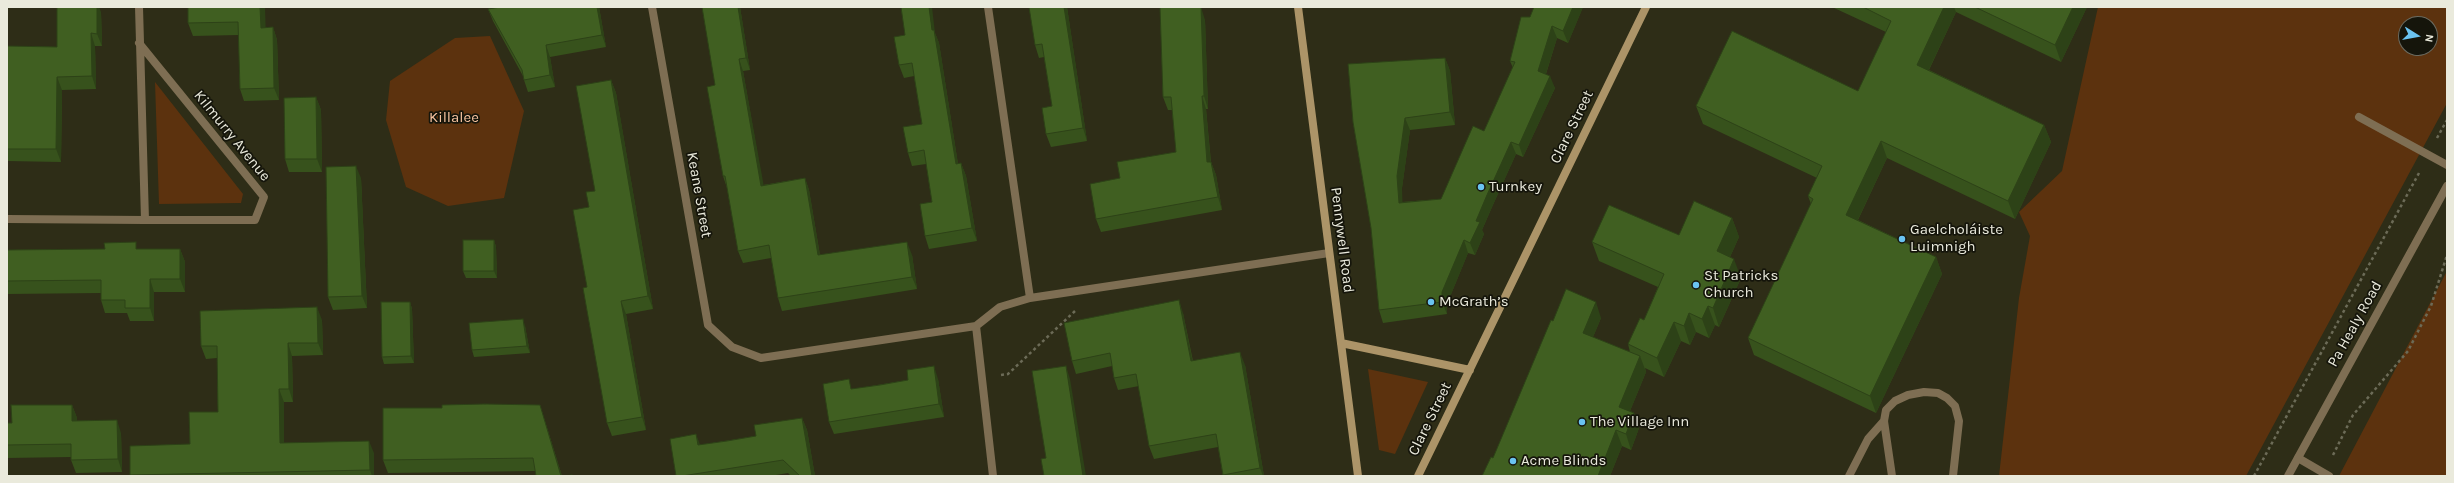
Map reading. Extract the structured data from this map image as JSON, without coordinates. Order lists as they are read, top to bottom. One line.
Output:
{"streets":{"main road":["Clare Street","Pennywell Road"],"street":["Kilmurry Avenue","Keane Street","Pa Healy Road"]},"parks":["Killalee"],"places":["Turnkey","Gaelcholáiste Luimnigh","St Patricks Church","McGrath’s","The Village Inn","Acme Blinds"],"north":"right"}
